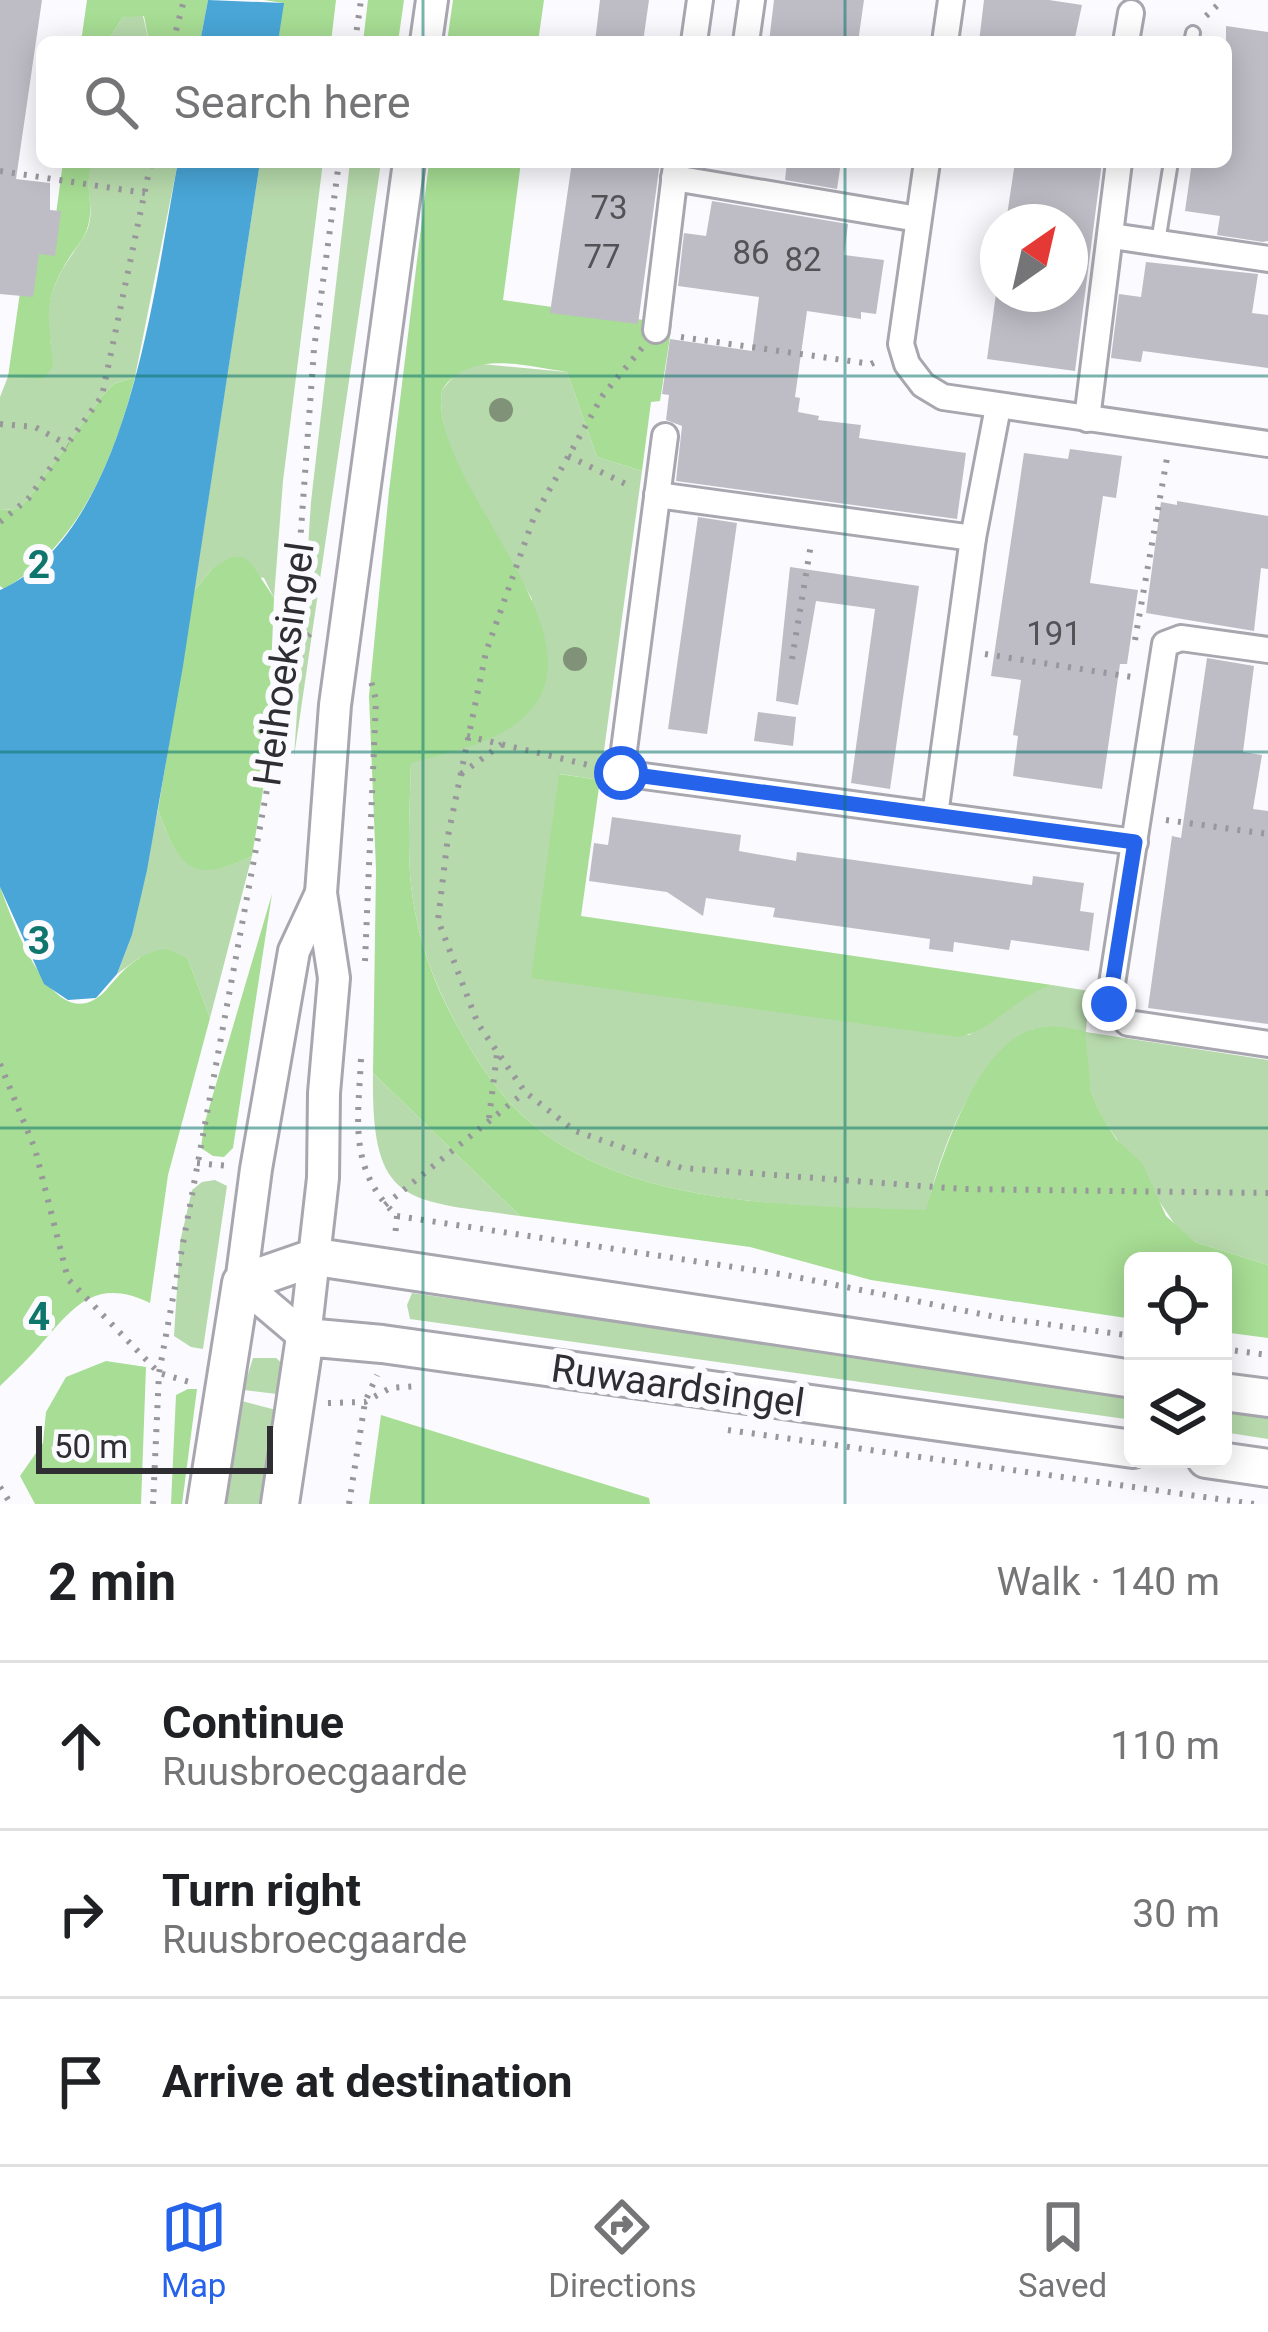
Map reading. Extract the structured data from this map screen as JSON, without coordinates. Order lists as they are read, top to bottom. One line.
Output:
{"streets":{"main road":["Ruwaardsingel"],"street":["Heihoeksingel"]},"crossings":[["Heihoeksingel","Ruwaardsingel"]],"house_numbers":["73","86","77","82","191"],"scale_bar":"50 m","north":"top right","page":{"search":"Search here","scale":"50 m","heading":["2 min","Walk · 140 m"],"list":[["Continue","Ruusbroecgaarde","110 m"],["Turn right","Ruusbroecgaarde","30 m"],"Arrive at destination"],"nav":["Map","Directions","Saved"]},"grid":{"rows":["2","3","4"]}}
